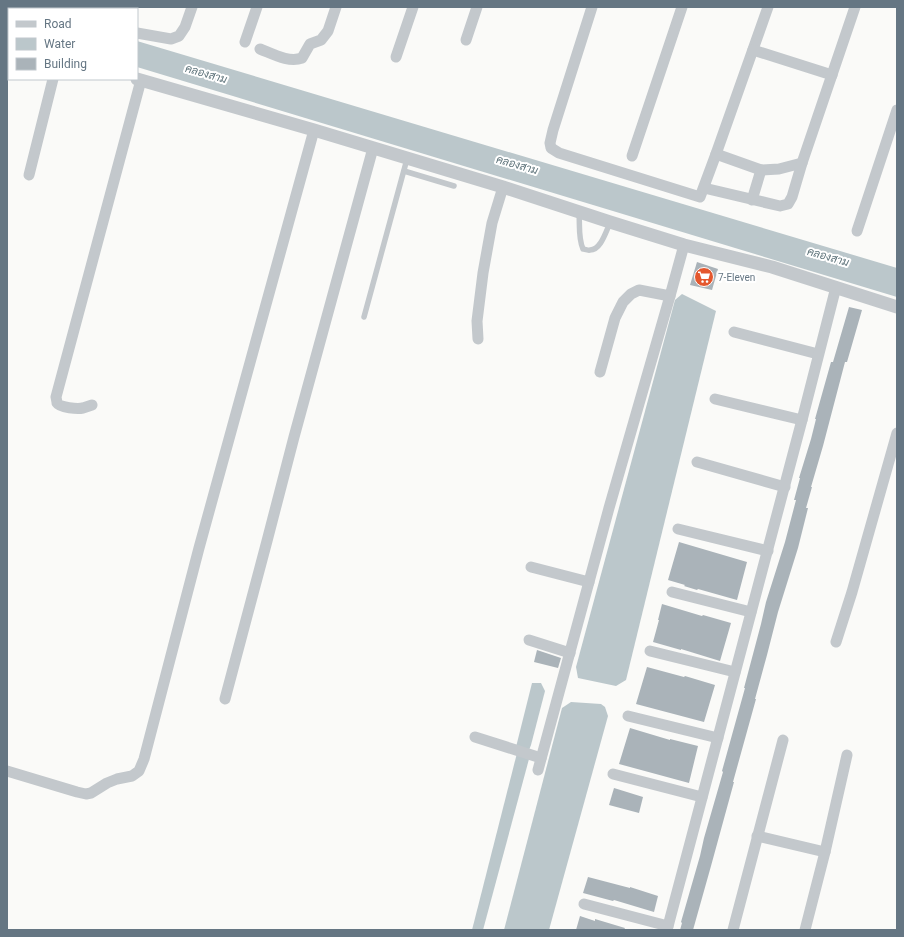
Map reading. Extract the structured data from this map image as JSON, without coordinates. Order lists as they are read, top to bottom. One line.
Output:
{"water":["คลองสาม"],"places":{"supermarket":["7-Eleven"]},"legend":["Road","Water","Building"]}
